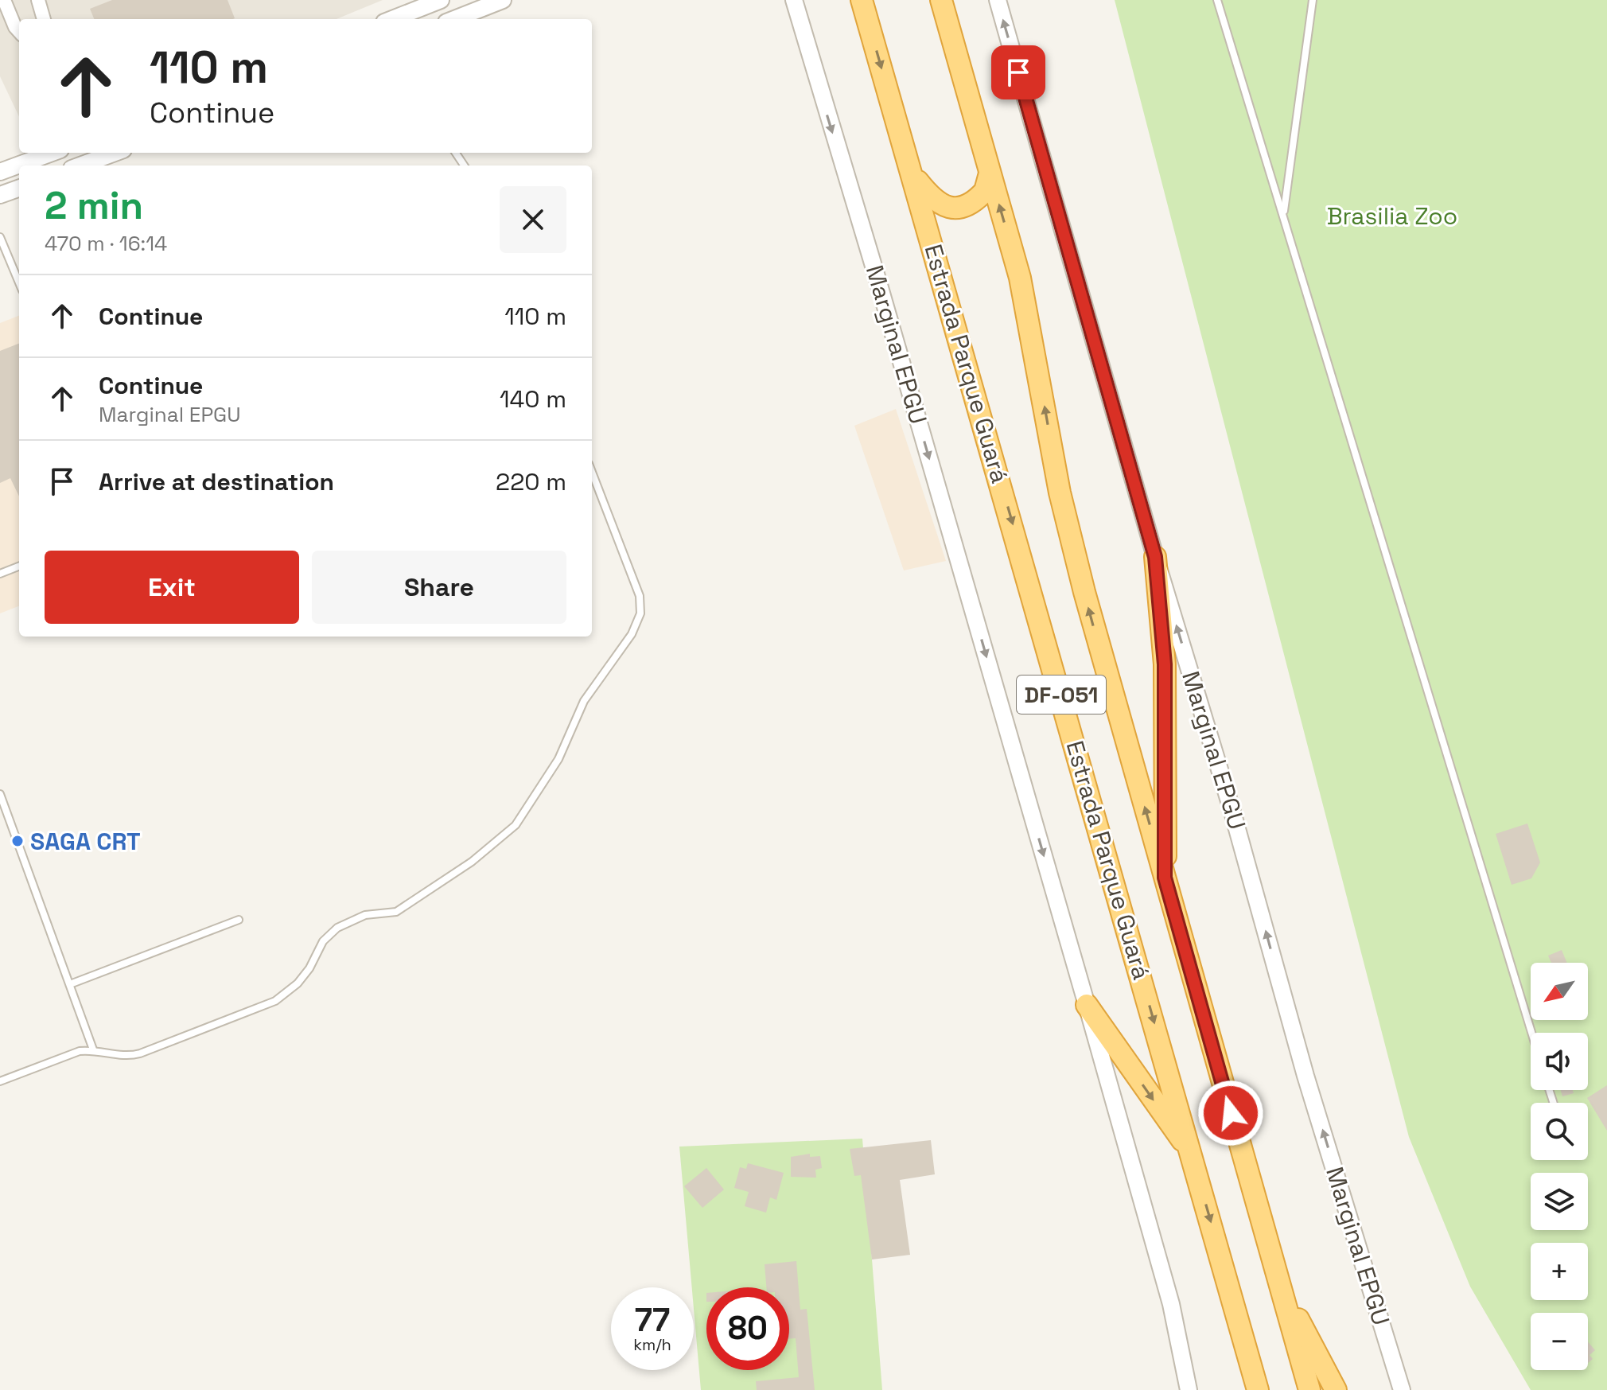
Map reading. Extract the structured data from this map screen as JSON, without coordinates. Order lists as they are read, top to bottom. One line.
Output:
{"streets":{"highway":["Estrada Parque Guará","DF-051"],"street":["Marginal EPGU"]},"parks":["Brasilia Zoo"],"places":["SAGA CRT"],"north":"bottom left","page":{"turn":["110 m","Continue"],"heading":["2 min","470 m · 16:14"],"list":[{"name":"Continue","value":"110 m"},{"name":"Continue","note":"Marginal EPGU","value":"140 m"},{"name":"Arrive at destination","value":"220 m"}],"buttons":["Exit","Share"],"map_buttons":["+","−"],"speed":"77 km/h","limit":"80"}}
